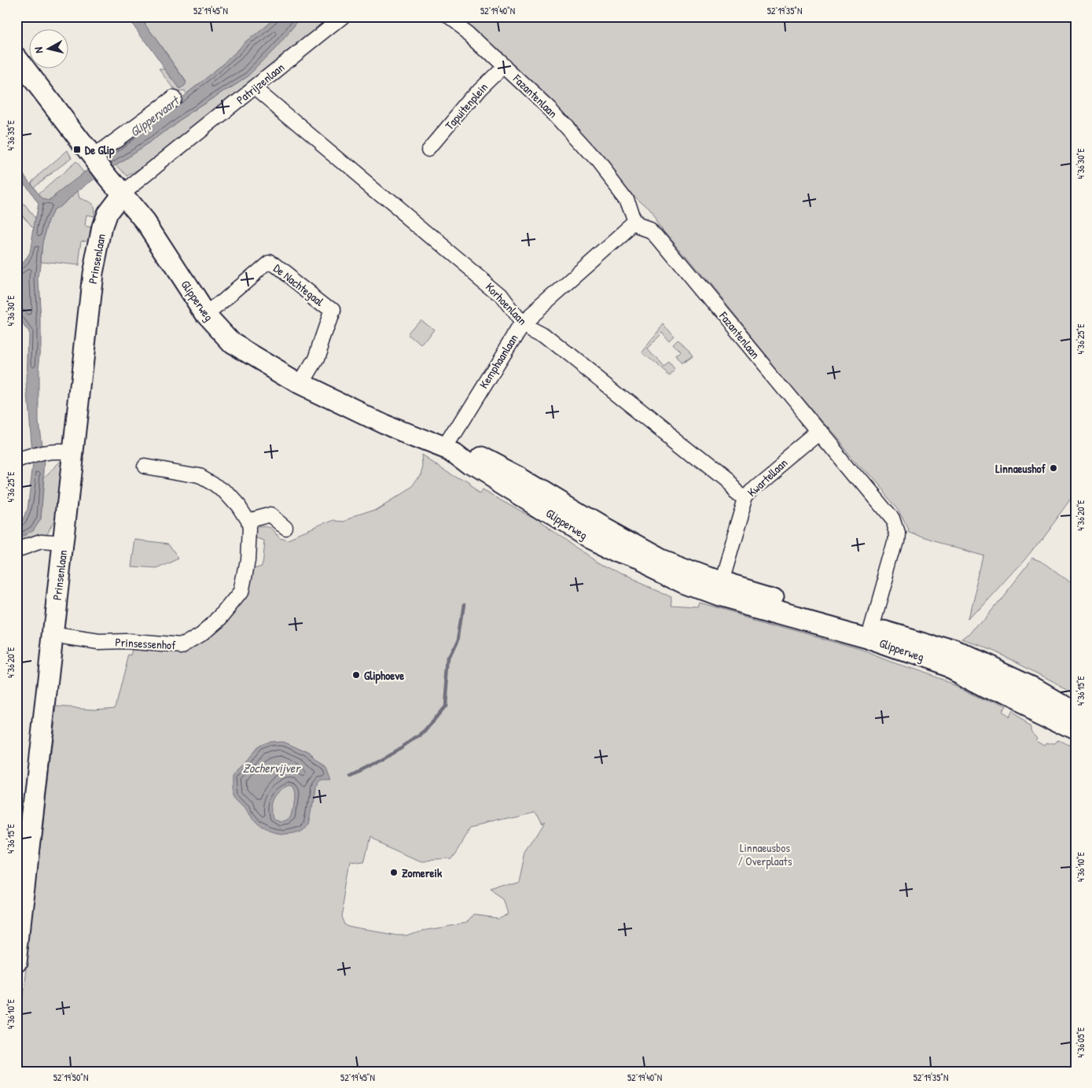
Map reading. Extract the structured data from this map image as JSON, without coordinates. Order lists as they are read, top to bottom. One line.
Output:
{"streets":{"street":["Patrijzenlaan","Fazantenlaan","Tapuitenplein","Prinsenlaan","De Nachtegaal","Glipperweg","Korhoenlaan","Kemphaanlaan","Kwartellaan","Prinsessenhof"]},"crossings":[["Patrijzenlaan","Prinsenlaan"],["Patrijzenlaan","Glipperweg"],["Patrijzenlaan","Korhoenlaan"],["Fazantenlaan","Tapuitenplein"],["Fazantenlaan","Glipperweg"],["Fazantenlaan","Kemphaanlaan"],["Fazantenlaan","Kwartellaan"],["Prinsenlaan","Glipperweg"],["Prinsenlaan","Prinsessenhof"],["De Nachtegaal","Glipperweg"],["Glipperweg","Kemphaanlaan"],["Glipperweg","Kwartellaan"],["Korhoenlaan","Kemphaanlaan"],["Korhoenlaan","Kwartellaan"]],"water":["Glippervaart","Zochervijver"],"parks":["Linnaeusbos / Overplaats"],"places":{"transit":["De Glip"],"other":["Linnaeushof","Gliphoeve","Zomereik"]},"north":"left","coordinates":["52°19'45\"N","52°19'40\"N","52°19'35\"N","4°36'35\"E","4°36'30\"E","4°36'25\"E","4°36'20\"E","4°36'15\"E","4°36'10\"E","4°36'05\"E","52°19'50\"N"]}
